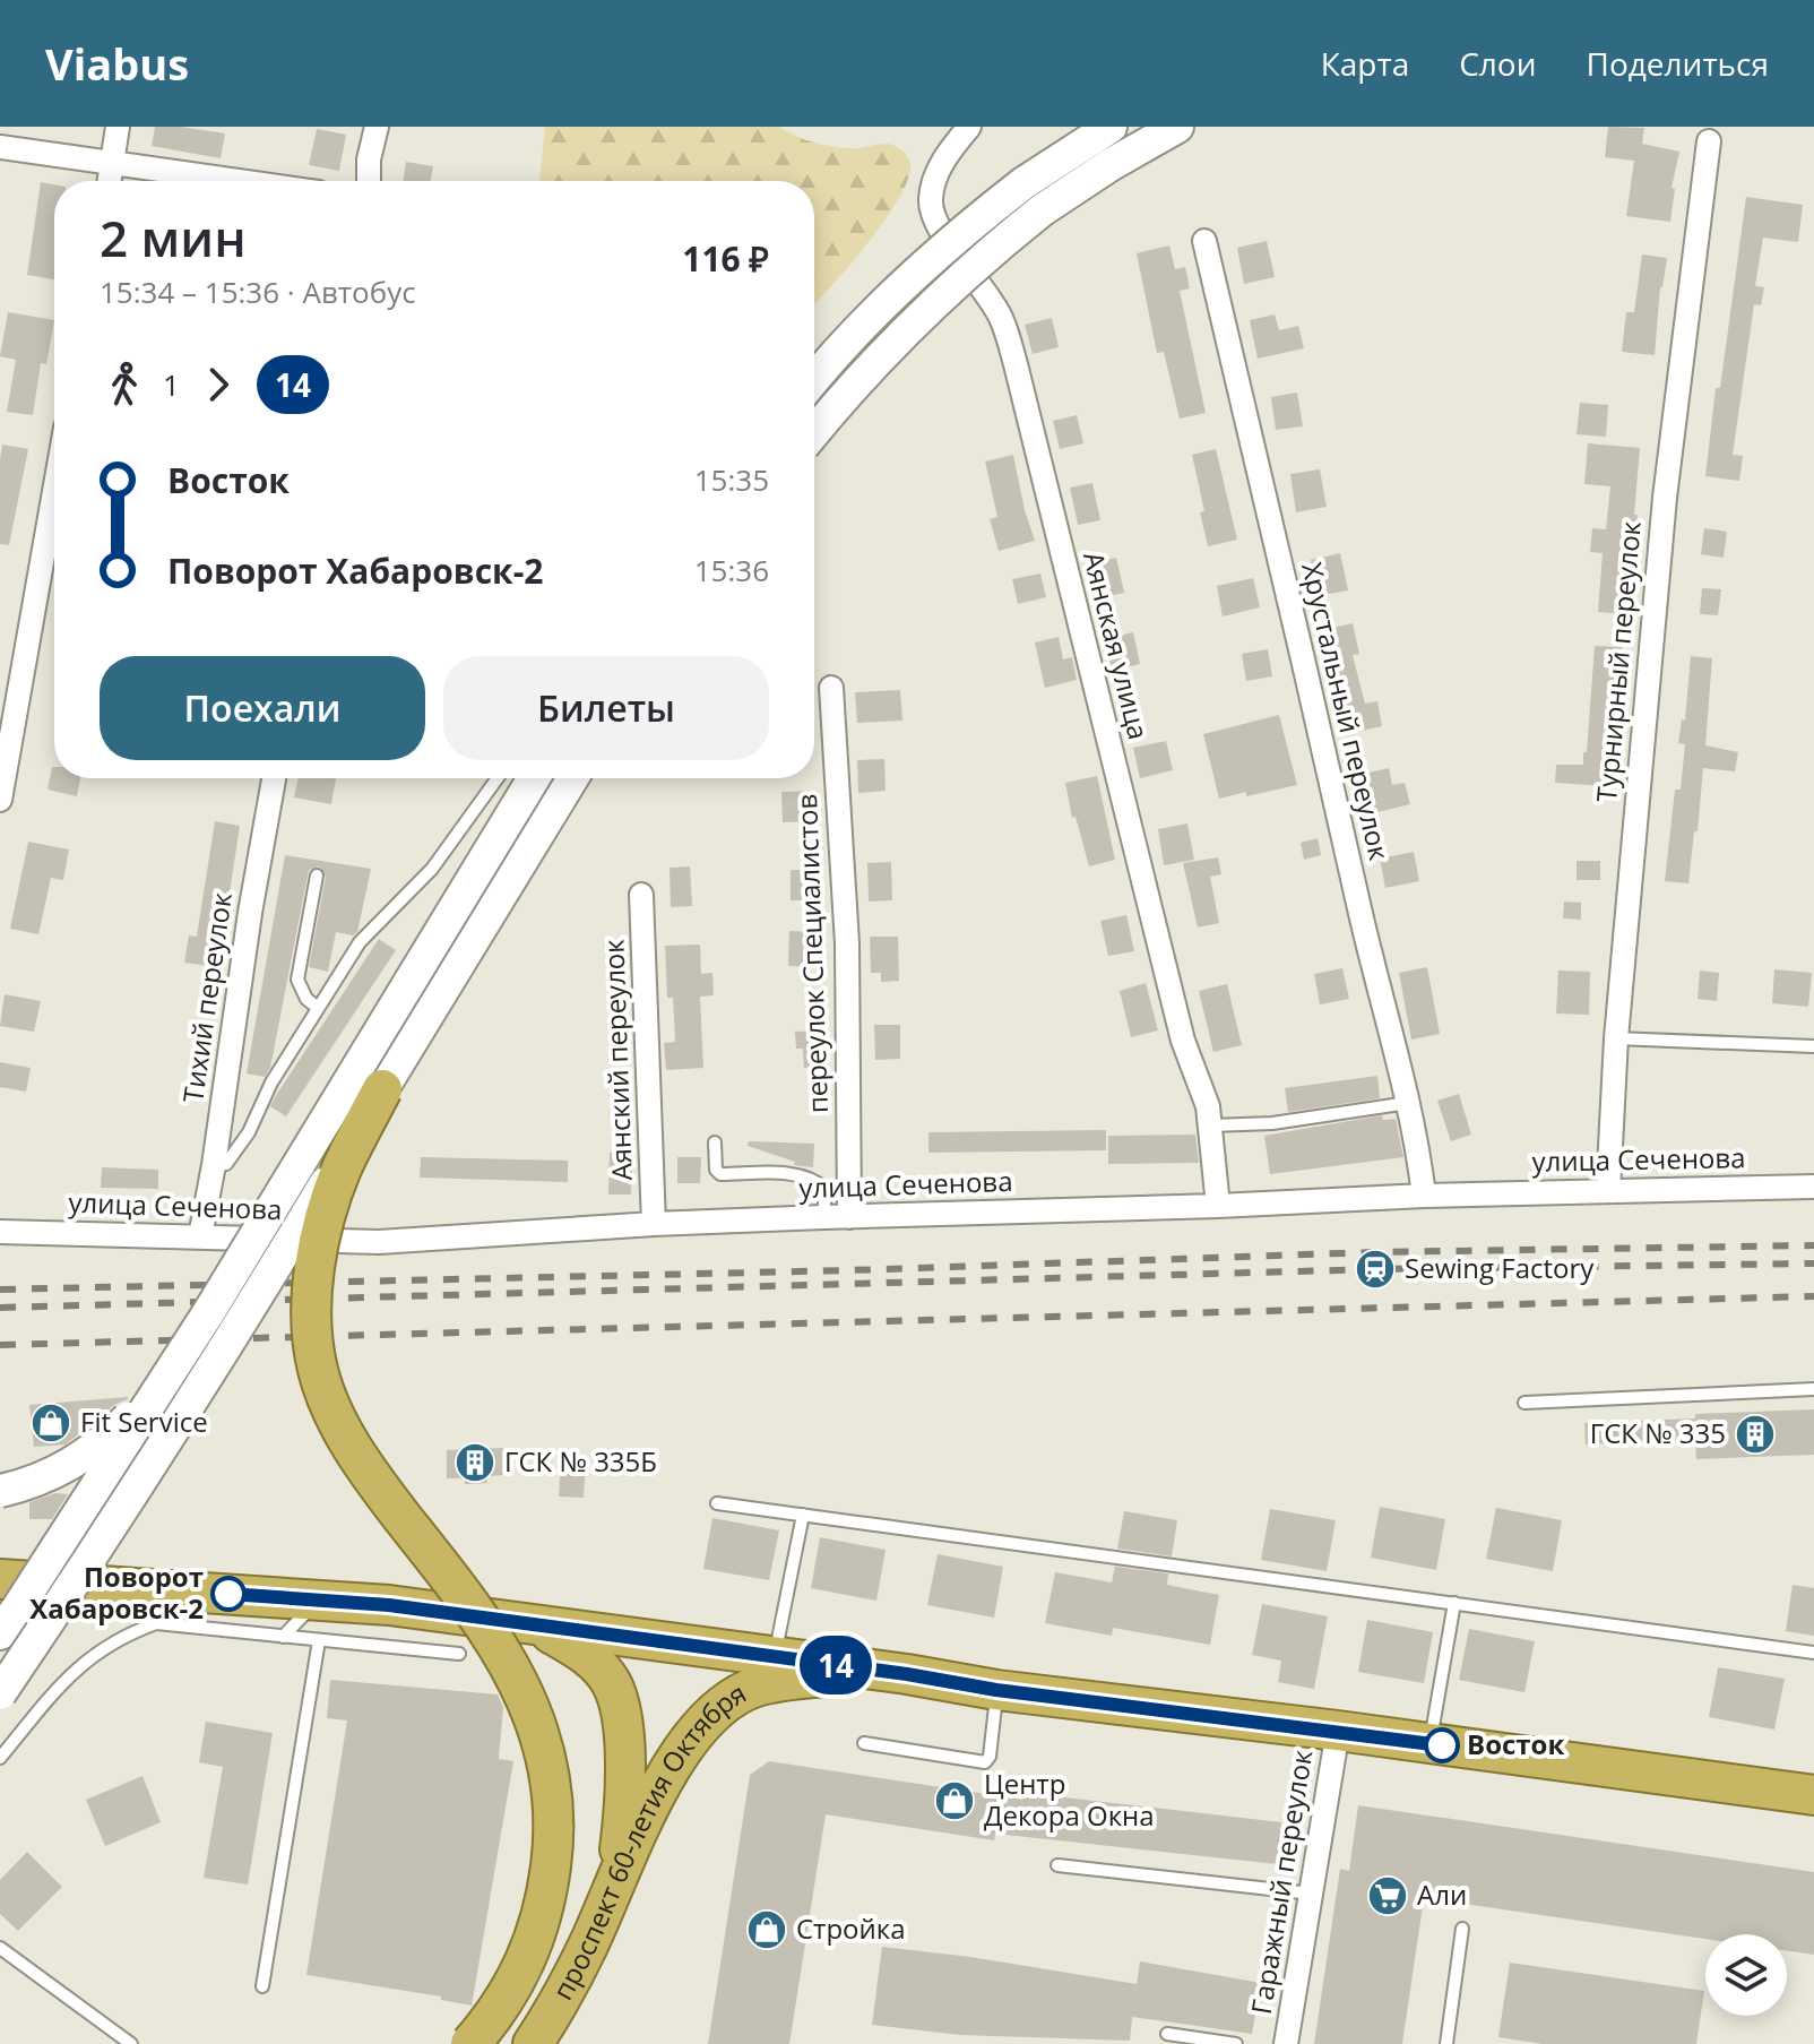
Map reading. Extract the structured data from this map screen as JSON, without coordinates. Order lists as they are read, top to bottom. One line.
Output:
{"streets":{"highway":["проспект 60-летия Октября"],"street":["Аянская улица","Турнирный переулок","Хрустальный переулок","переулок Специалистов","Тихий переулок","Аянский переулок","улица Сеченова","Гаражный переулок"]},"crossings":[["Аянская улица","улица Сеченова"],["Турнирный переулок","улица Сеченова"],["Хрустальный переулок","улица Сеченова"],["переулок Специалистов","улица Сеченова"],["Тихий переулок","улица Сеченова"],["Аянский переулок","улица Сеченова"],["проспект 60-летия Октября","Гаражный переулок"]],"places":{"station":["Sewing Factory"],"shop":["Fit Service","Центр Декора Окна","Стройка"],"building":["ГСК № 335","ГСК № 335Б"],"other":["Поворот Хабаровск-2","Восток"],"supermarket":["Али"]},"lines":["bus line 14"],"page":{"header":"Viabus","nav":["Карта","Слои","Поделиться"],"on_map":"14","heading":["2 мин","15:34 – 15:36 · Автобус","116 ₽"],"legs":["1","14"],"list":[{"name":"Восток","value":"15:35"},{"name":"Поворот Хабаровск-2","value":"15:36"}],"buttons":["Поехали","Билеты"]}}
